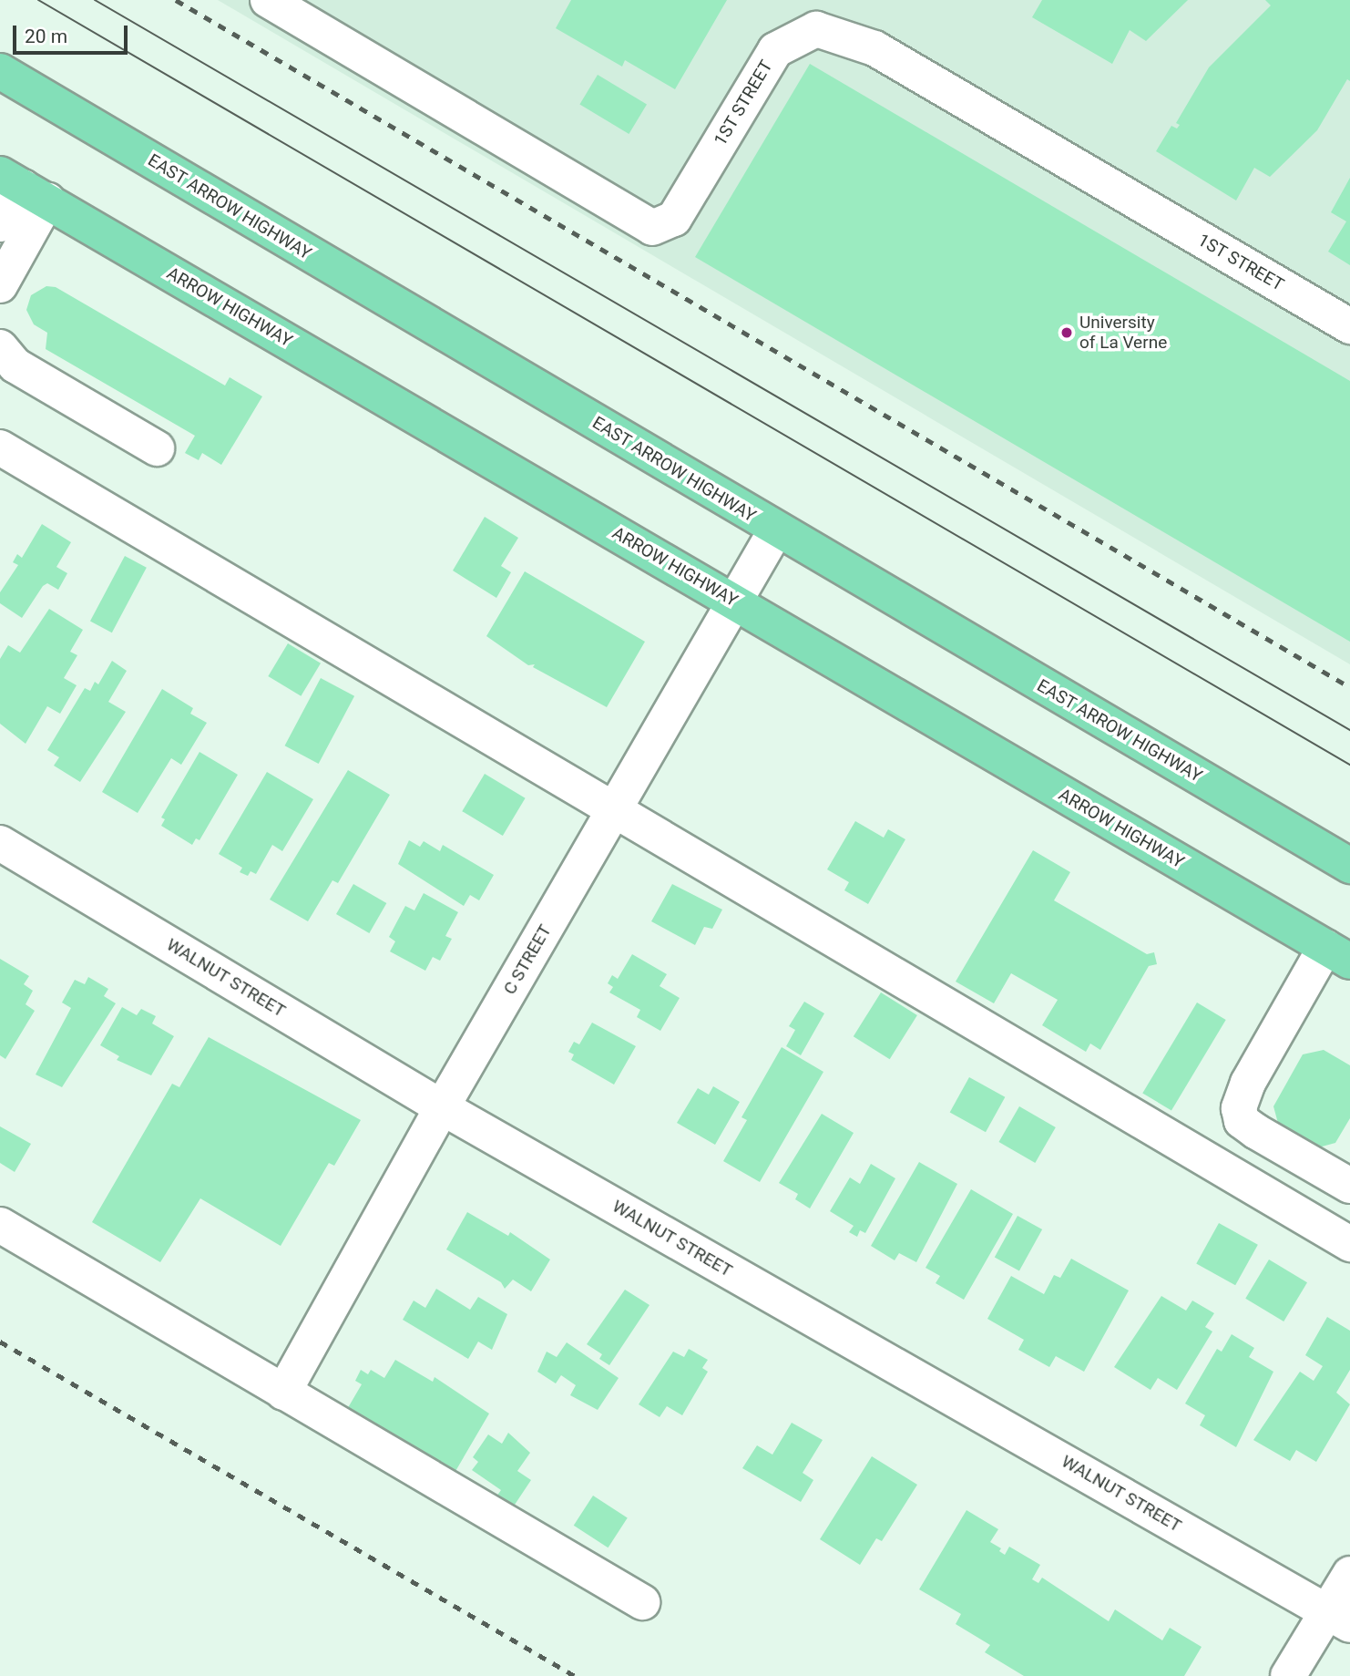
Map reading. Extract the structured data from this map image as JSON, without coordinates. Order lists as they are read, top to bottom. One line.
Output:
{"streets":{"main road":["EAST ARROW HIGHWAY","ARROW HIGHWAY"],"street":["1ST STREET","C STREET","WALNUT STREET"]},"crossings":[["EAST ARROW HIGHWAY","C STREET"],["ARROW HIGHWAY","C STREET"],["C STREET","WALNUT STREET"]],"places":["University of La Verne"],"scale_bar":"20 m"}
